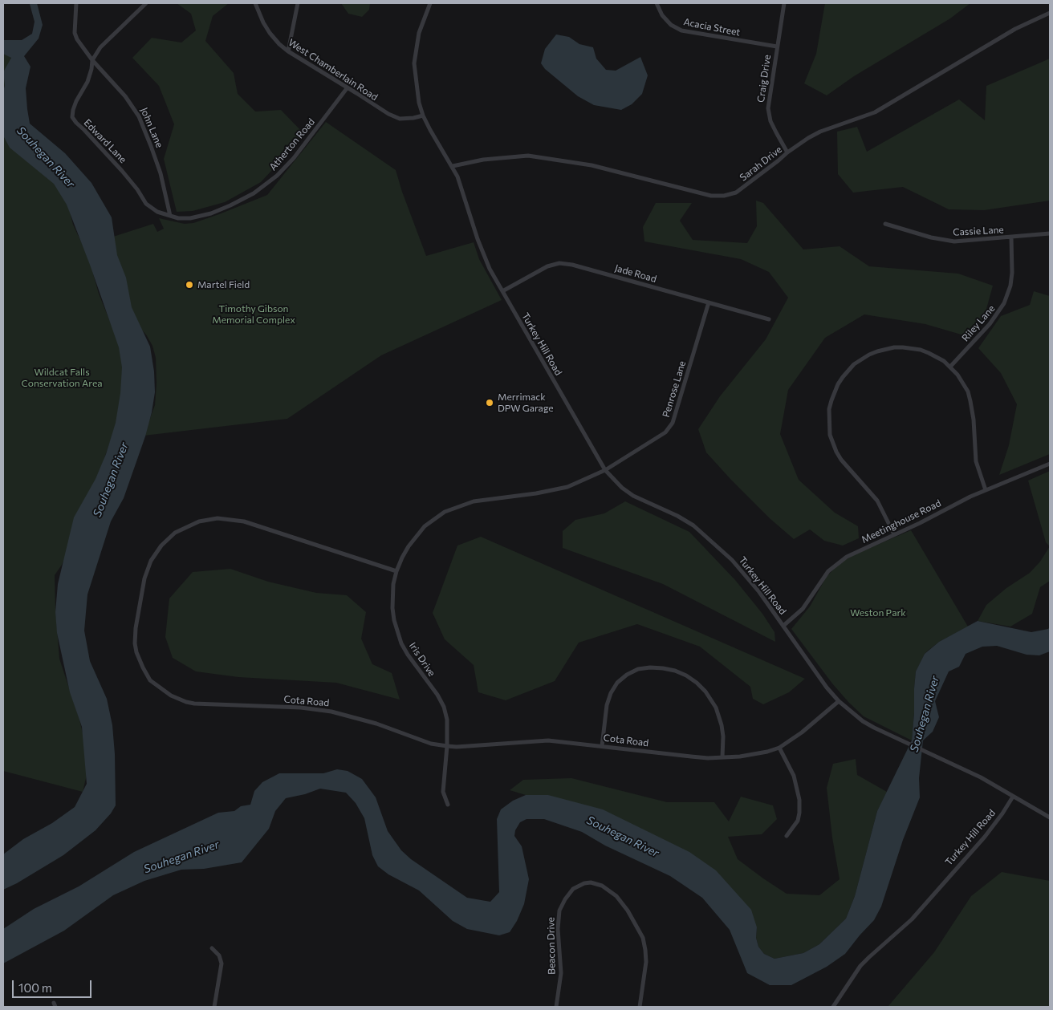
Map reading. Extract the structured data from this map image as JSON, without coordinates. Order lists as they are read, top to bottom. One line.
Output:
{"streets":{"street":["Acacia Street","West Chamberlain Road","Craig Drive","John Lane","Edward Lane","Atherton Road","Sarah Drive","Cassie Lane","Jade Road","Riley Lane","Turkey Hill Road","Penrose Lane","Meetinghouse Road","Iris Drive","Cota Road","Beacon Drive"]},"crossings":[["Acacia Street","Craig Drive"],["West Chamberlain Road","Atherton Road"],["West Chamberlain Road","Turkey Hill Road"],["Craig Drive","Sarah Drive"],["John Lane","Edward Lane"],["John Lane","Atherton Road"],["Edward Lane","Atherton Road"],["Sarah Drive","Turkey Hill Road"],["Cassie Lane","Riley Lane"],["Jade Road","Turkey Hill Road"],["Jade Road","Penrose Lane"],["Turkey Hill Road","Penrose Lane"],["Turkey Hill Road","Meetinghouse Road"],["Turkey Hill Road","Iris Drive"],["Turkey Hill Road","Cota Road"],["Penrose Lane","Iris Drive"],["Iris Drive","Cota Road"]],"water":["Souhegan River"],"parks":["Timothy Gibson Memorial Complex","Wildcat Falls Conservation Area","Weston Park"],"places":["Martel Field","Merrimack DPW Garage"],"scale_bar":"100 m"}
